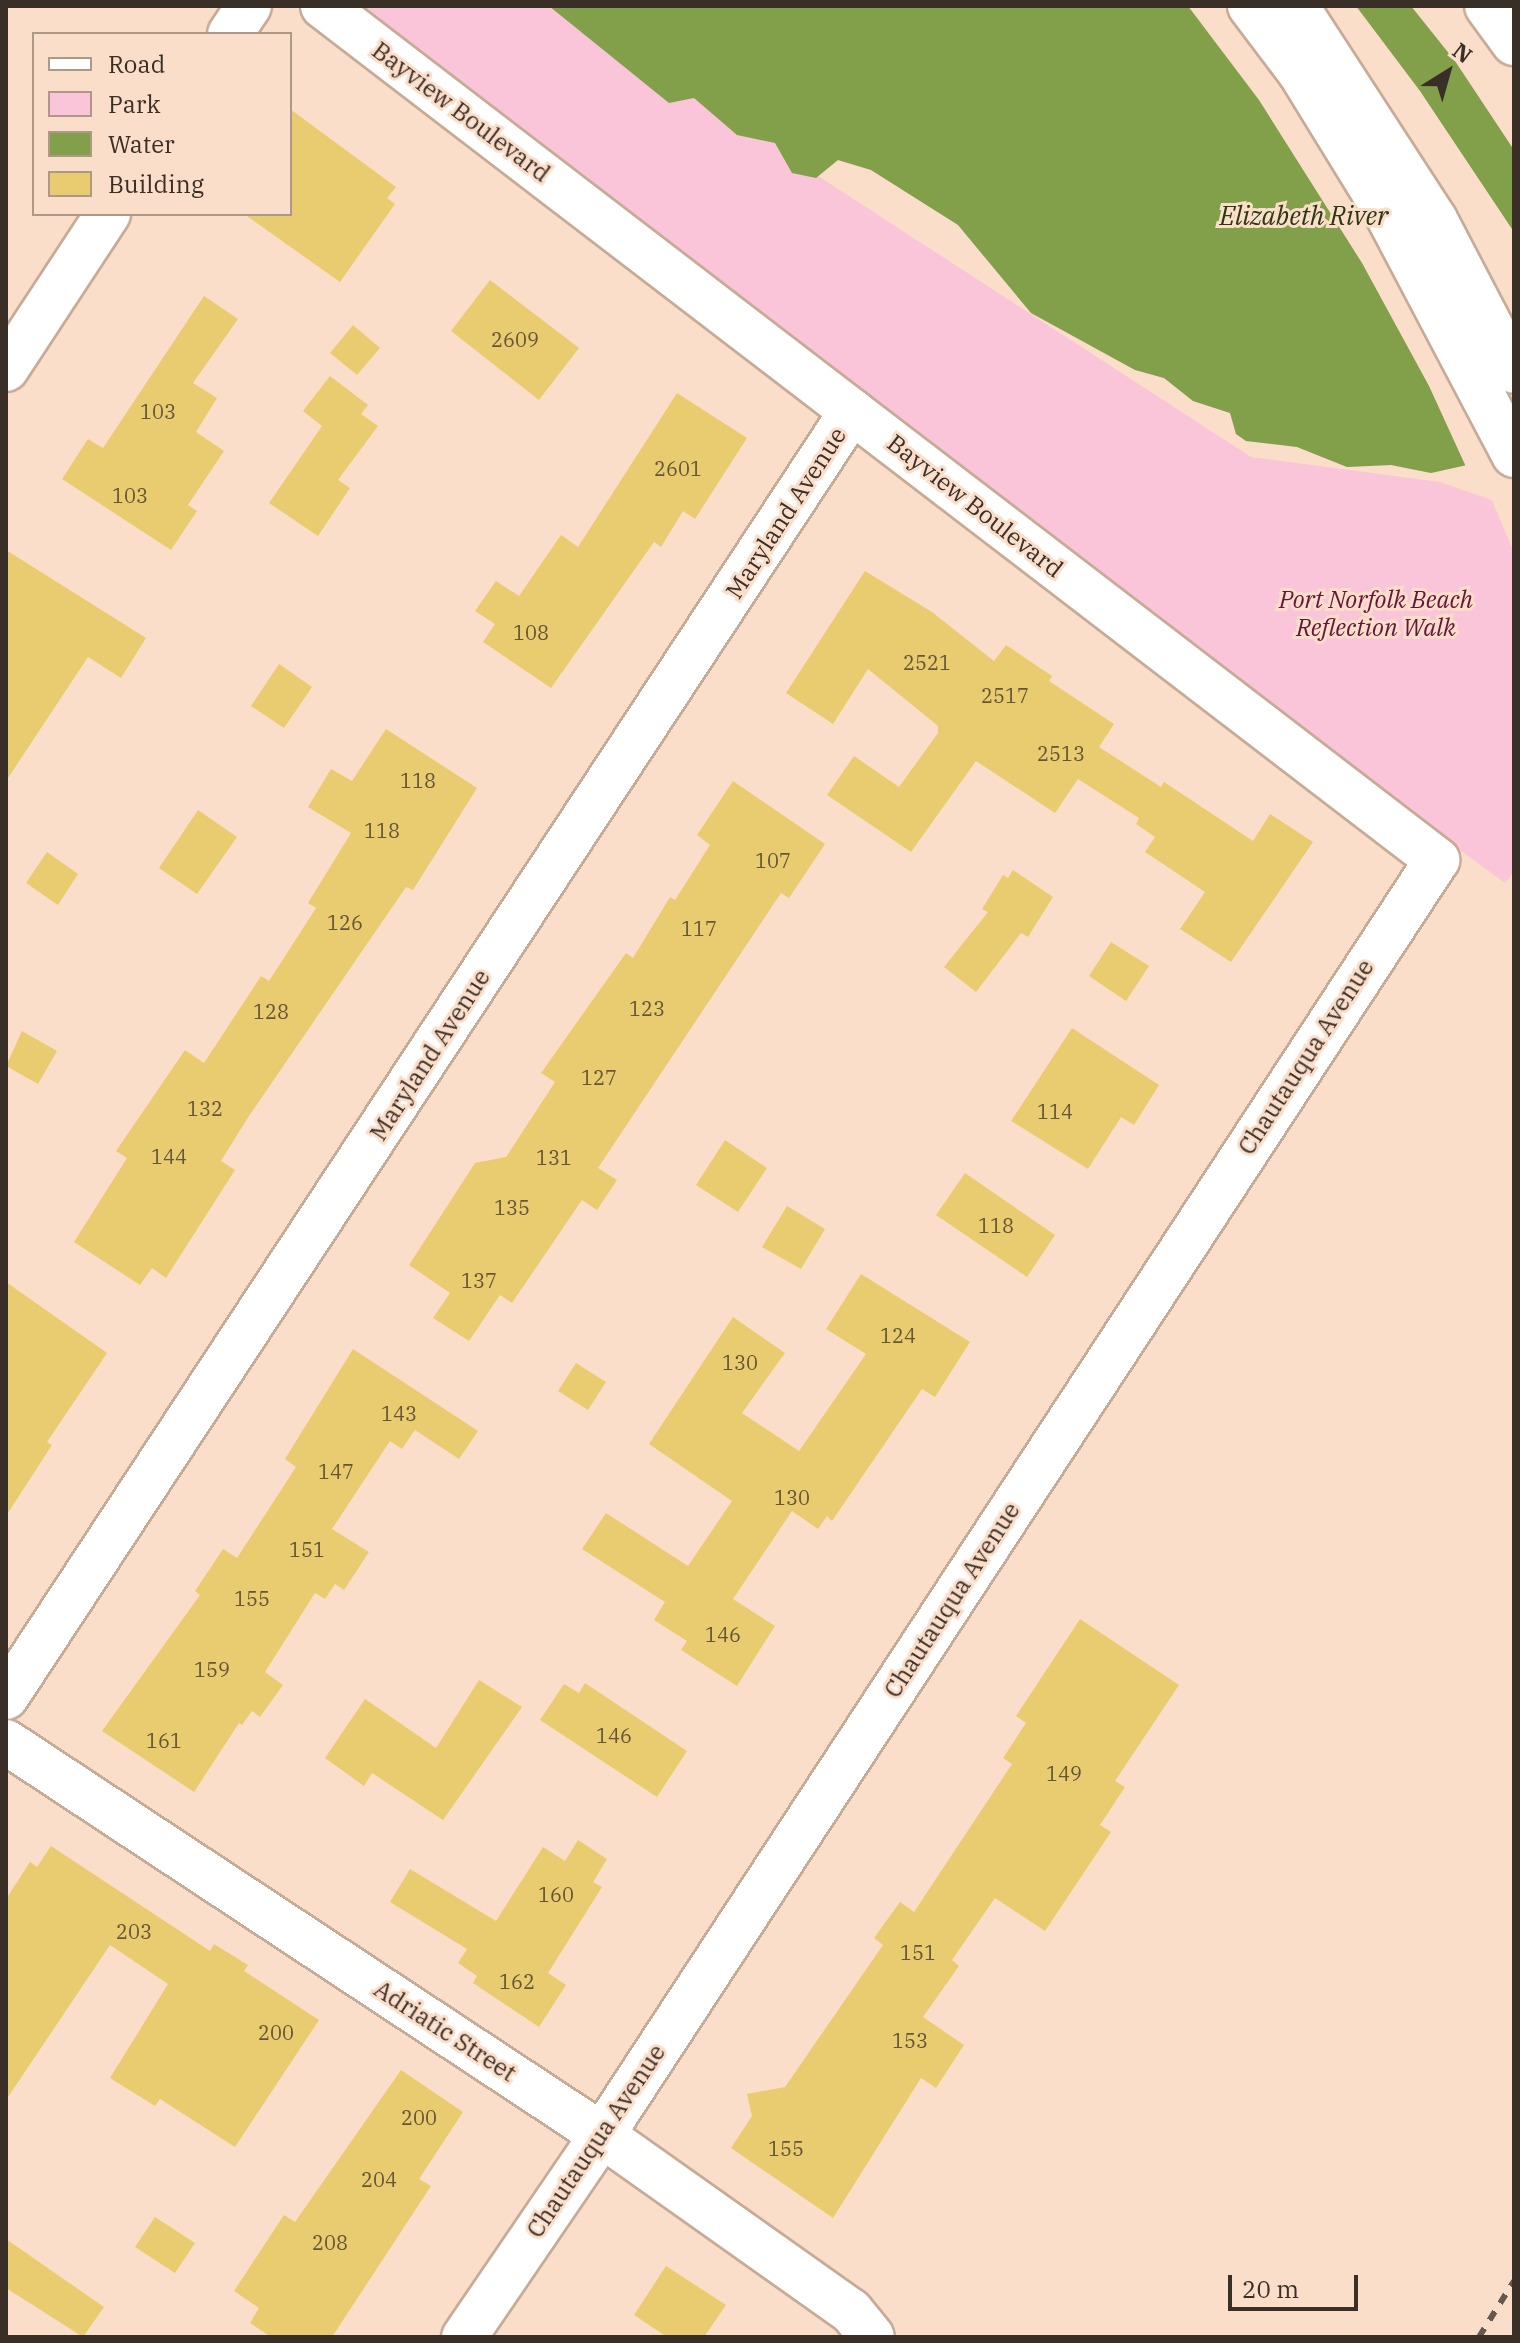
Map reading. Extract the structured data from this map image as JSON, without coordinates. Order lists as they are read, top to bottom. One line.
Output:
{"streets":{"main road":["Bayview Boulevard","Maryland Avenue","Chautauqua Avenue","Adriatic Street"]},"crossings":[["Bayview Boulevard","Maryland Avenue"],["Bayview Boulevard","Chautauqua Avenue"],["Chautauqua Avenue","Adriatic Street"]],"water":["Elizabeth River"],"parks":["Port Norfolk Beach Reflection Walk"],"house_numbers":["2609","103","2601","103","108","2521","2517","2513","118","118","107","126","117","123","128","127","132","114","144","131","135","118","137","124","130","143","147","130","151","155","146","159","146","161","149","160","203","151","162","200","153","200","155","204","208"],"legend":["Road","Park","Water","Building"],"scale_bar":"20 m","north":"top right"}
